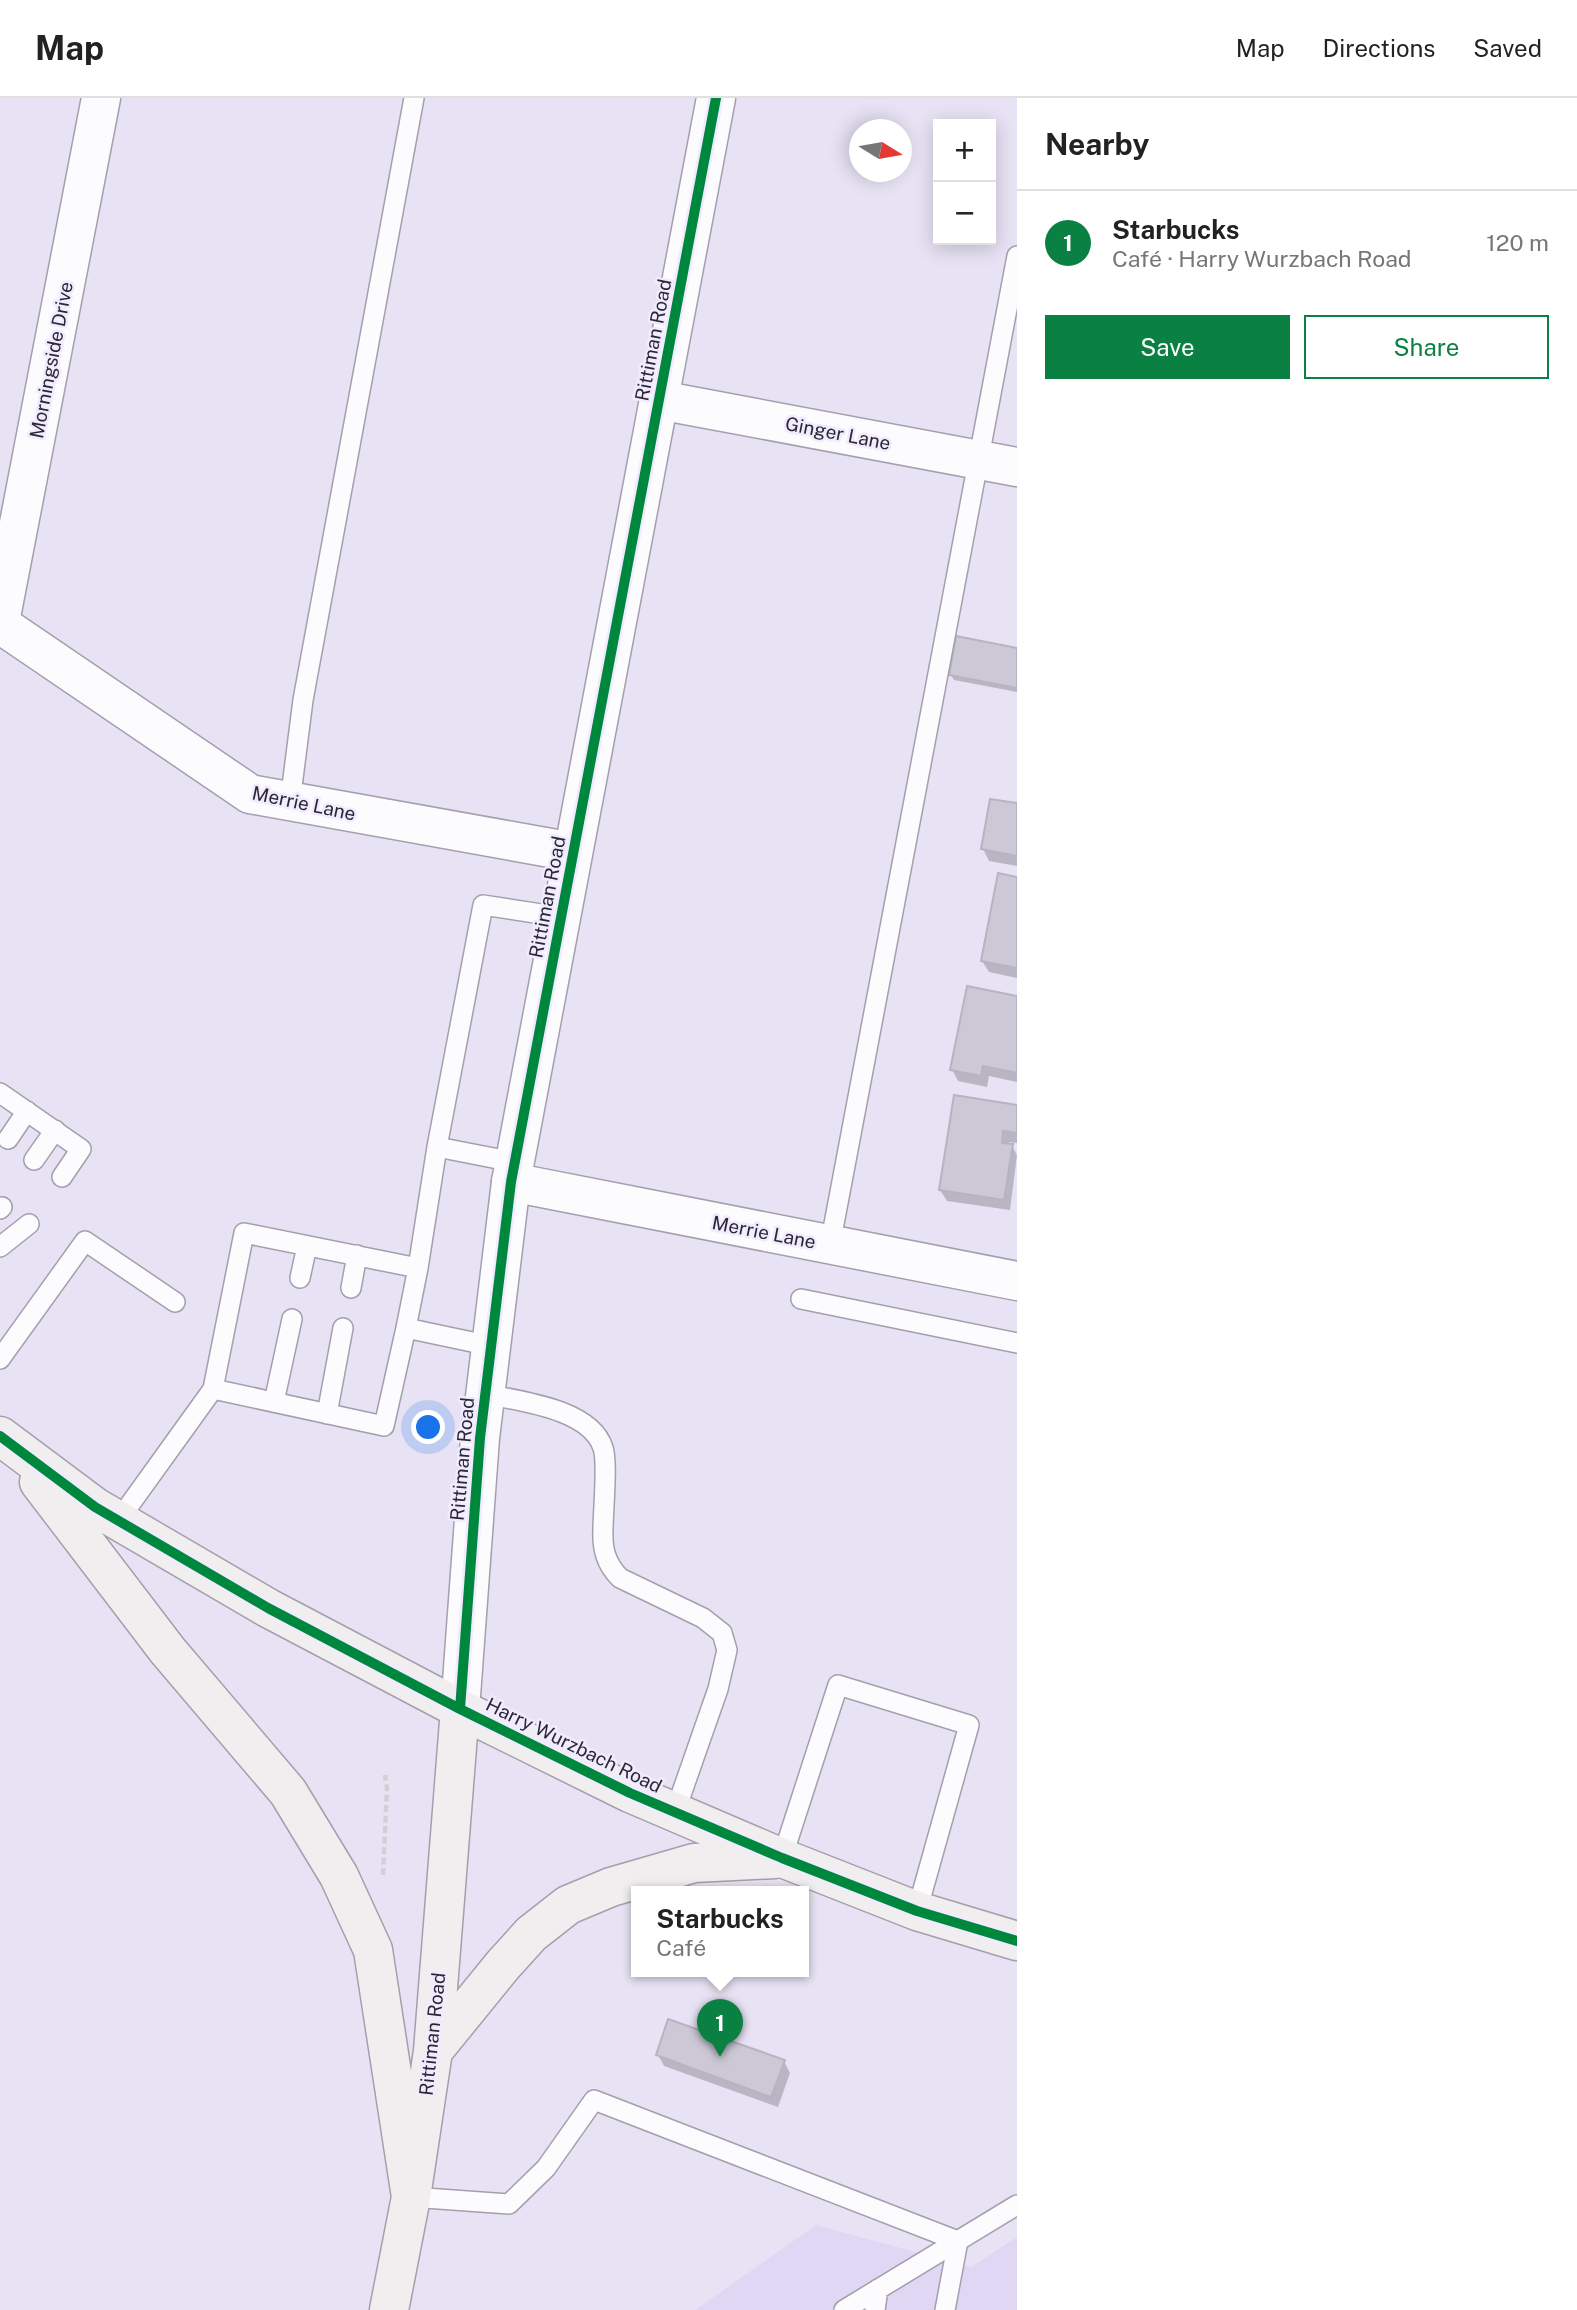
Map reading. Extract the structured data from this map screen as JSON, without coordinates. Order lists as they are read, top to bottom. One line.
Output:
{"streets":{"main road":["Rittiman Road","Harry Wurzbach Road"],"street":["Morningside Drive","Ginger Lane","Merrie Lane"]},"crossings":[["Rittiman Road","Ginger Lane"],["Rittiman Road","Merrie Lane"],["Rittiman Road","Harry Wurzbach Road"],["Morningside Drive","Merrie Lane"]],"north":"right","page":{"header":"Map","nav":["Map","Directions","Saved"],"heading":"Nearby","map_buttons":["+","−"],"list":[{"mark":"1","name":"Starbucks","note":"Café · Harry Wurzbach Road","value":"120 m"}],"buttons":["Save","Share"],"popup":["Starbucks","Café"],"pins":"1"}}
